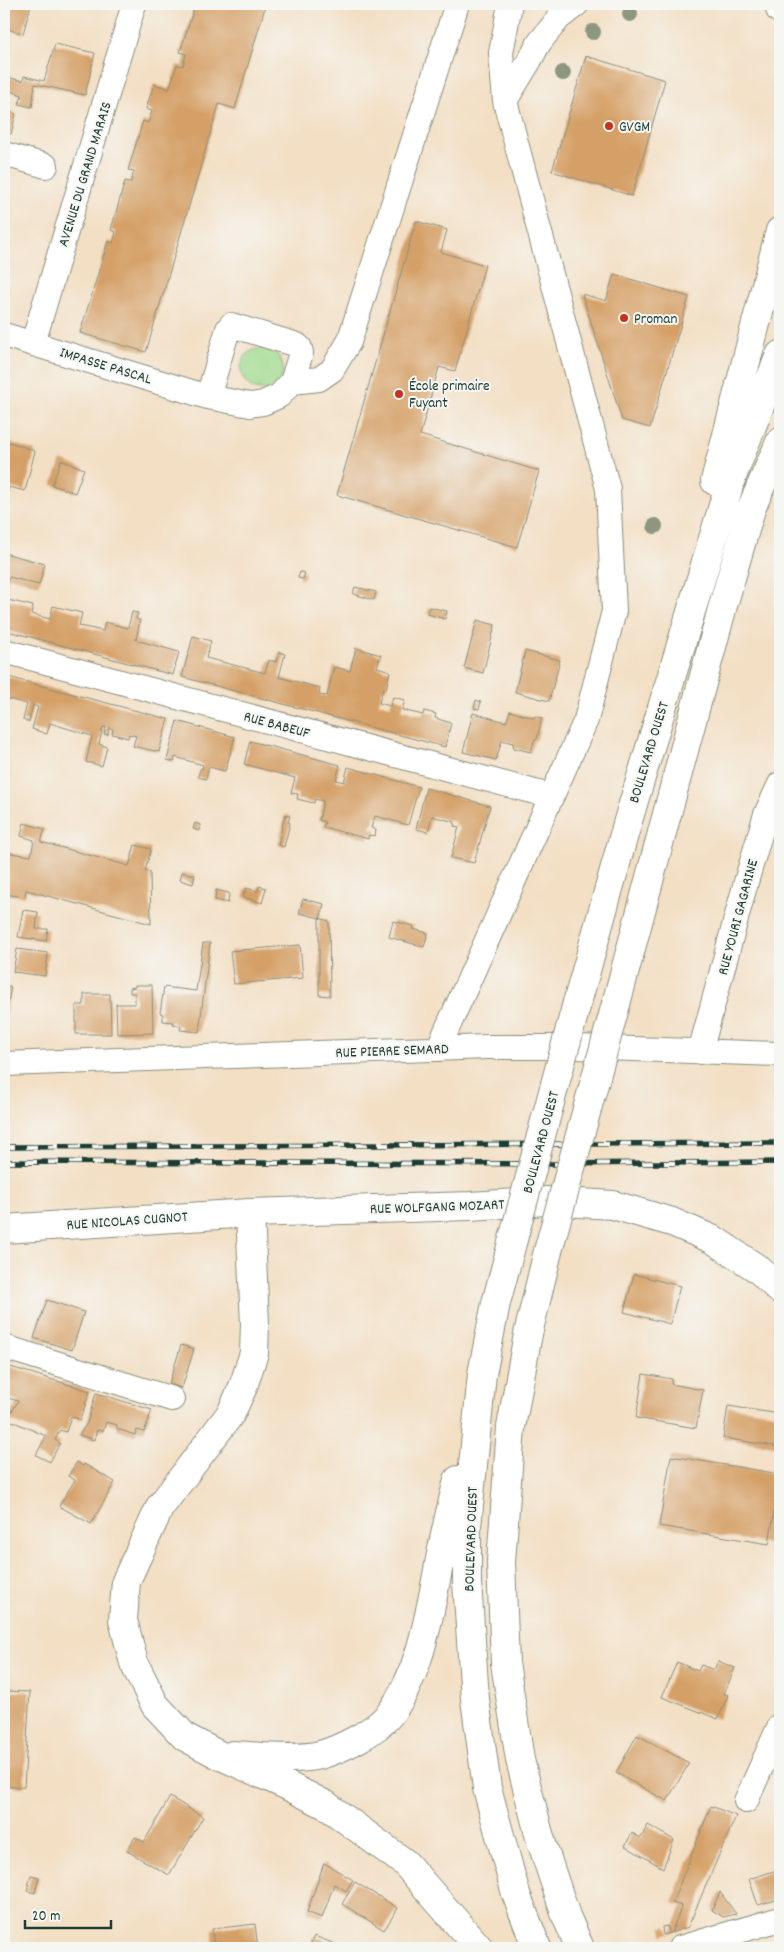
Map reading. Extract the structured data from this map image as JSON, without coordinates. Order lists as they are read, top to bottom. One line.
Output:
{"streets":{"main road":["BOULEVARD OUEST","RUE WOLFGANG MOZART","RUE NICOLAS CUGNOT"],"street":["AVENUE DU GRAND MARAIS","IMPASSE PASCAL","RUE BABEUF","RUE YOURI GAGARINE","RUE PIERRE SEMARD"]},"crossings":[["AVENUE DU GRAND MARAIS","IMPASSE PASCAL"],["RUE YOURI GAGARINE","RUE PIERRE SEMARD"],["RUE WOLFGANG MOZART","RUE NICOLAS CUGNOT"]],"places":["GVGM","Proman","École primaire Fuyant"],"scale_bar":"20 m"}
